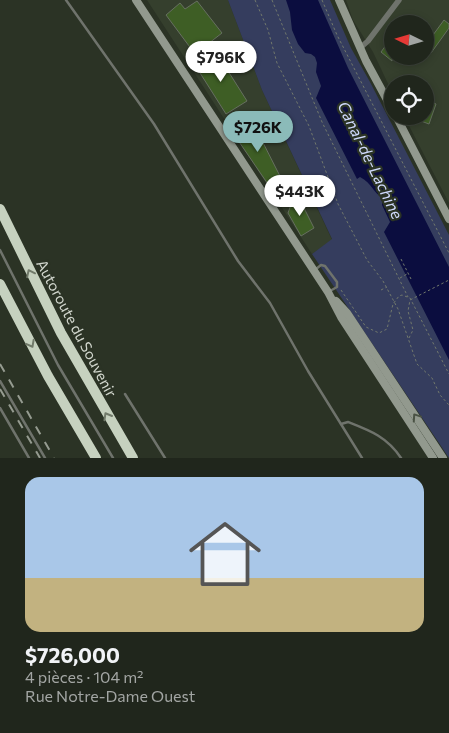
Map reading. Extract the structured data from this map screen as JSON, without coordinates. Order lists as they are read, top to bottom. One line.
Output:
{"streets":{"highway":["Autoroute du Souvenir"]},"water":["Canal-de-Lachine"],"north":"left","page":{"price":["$796K","$726K","$443K"],"list":[{"name":"$726,000","note":"4 pièces · 104 m² · Rue Notre-Dame Ouest"}]}}
